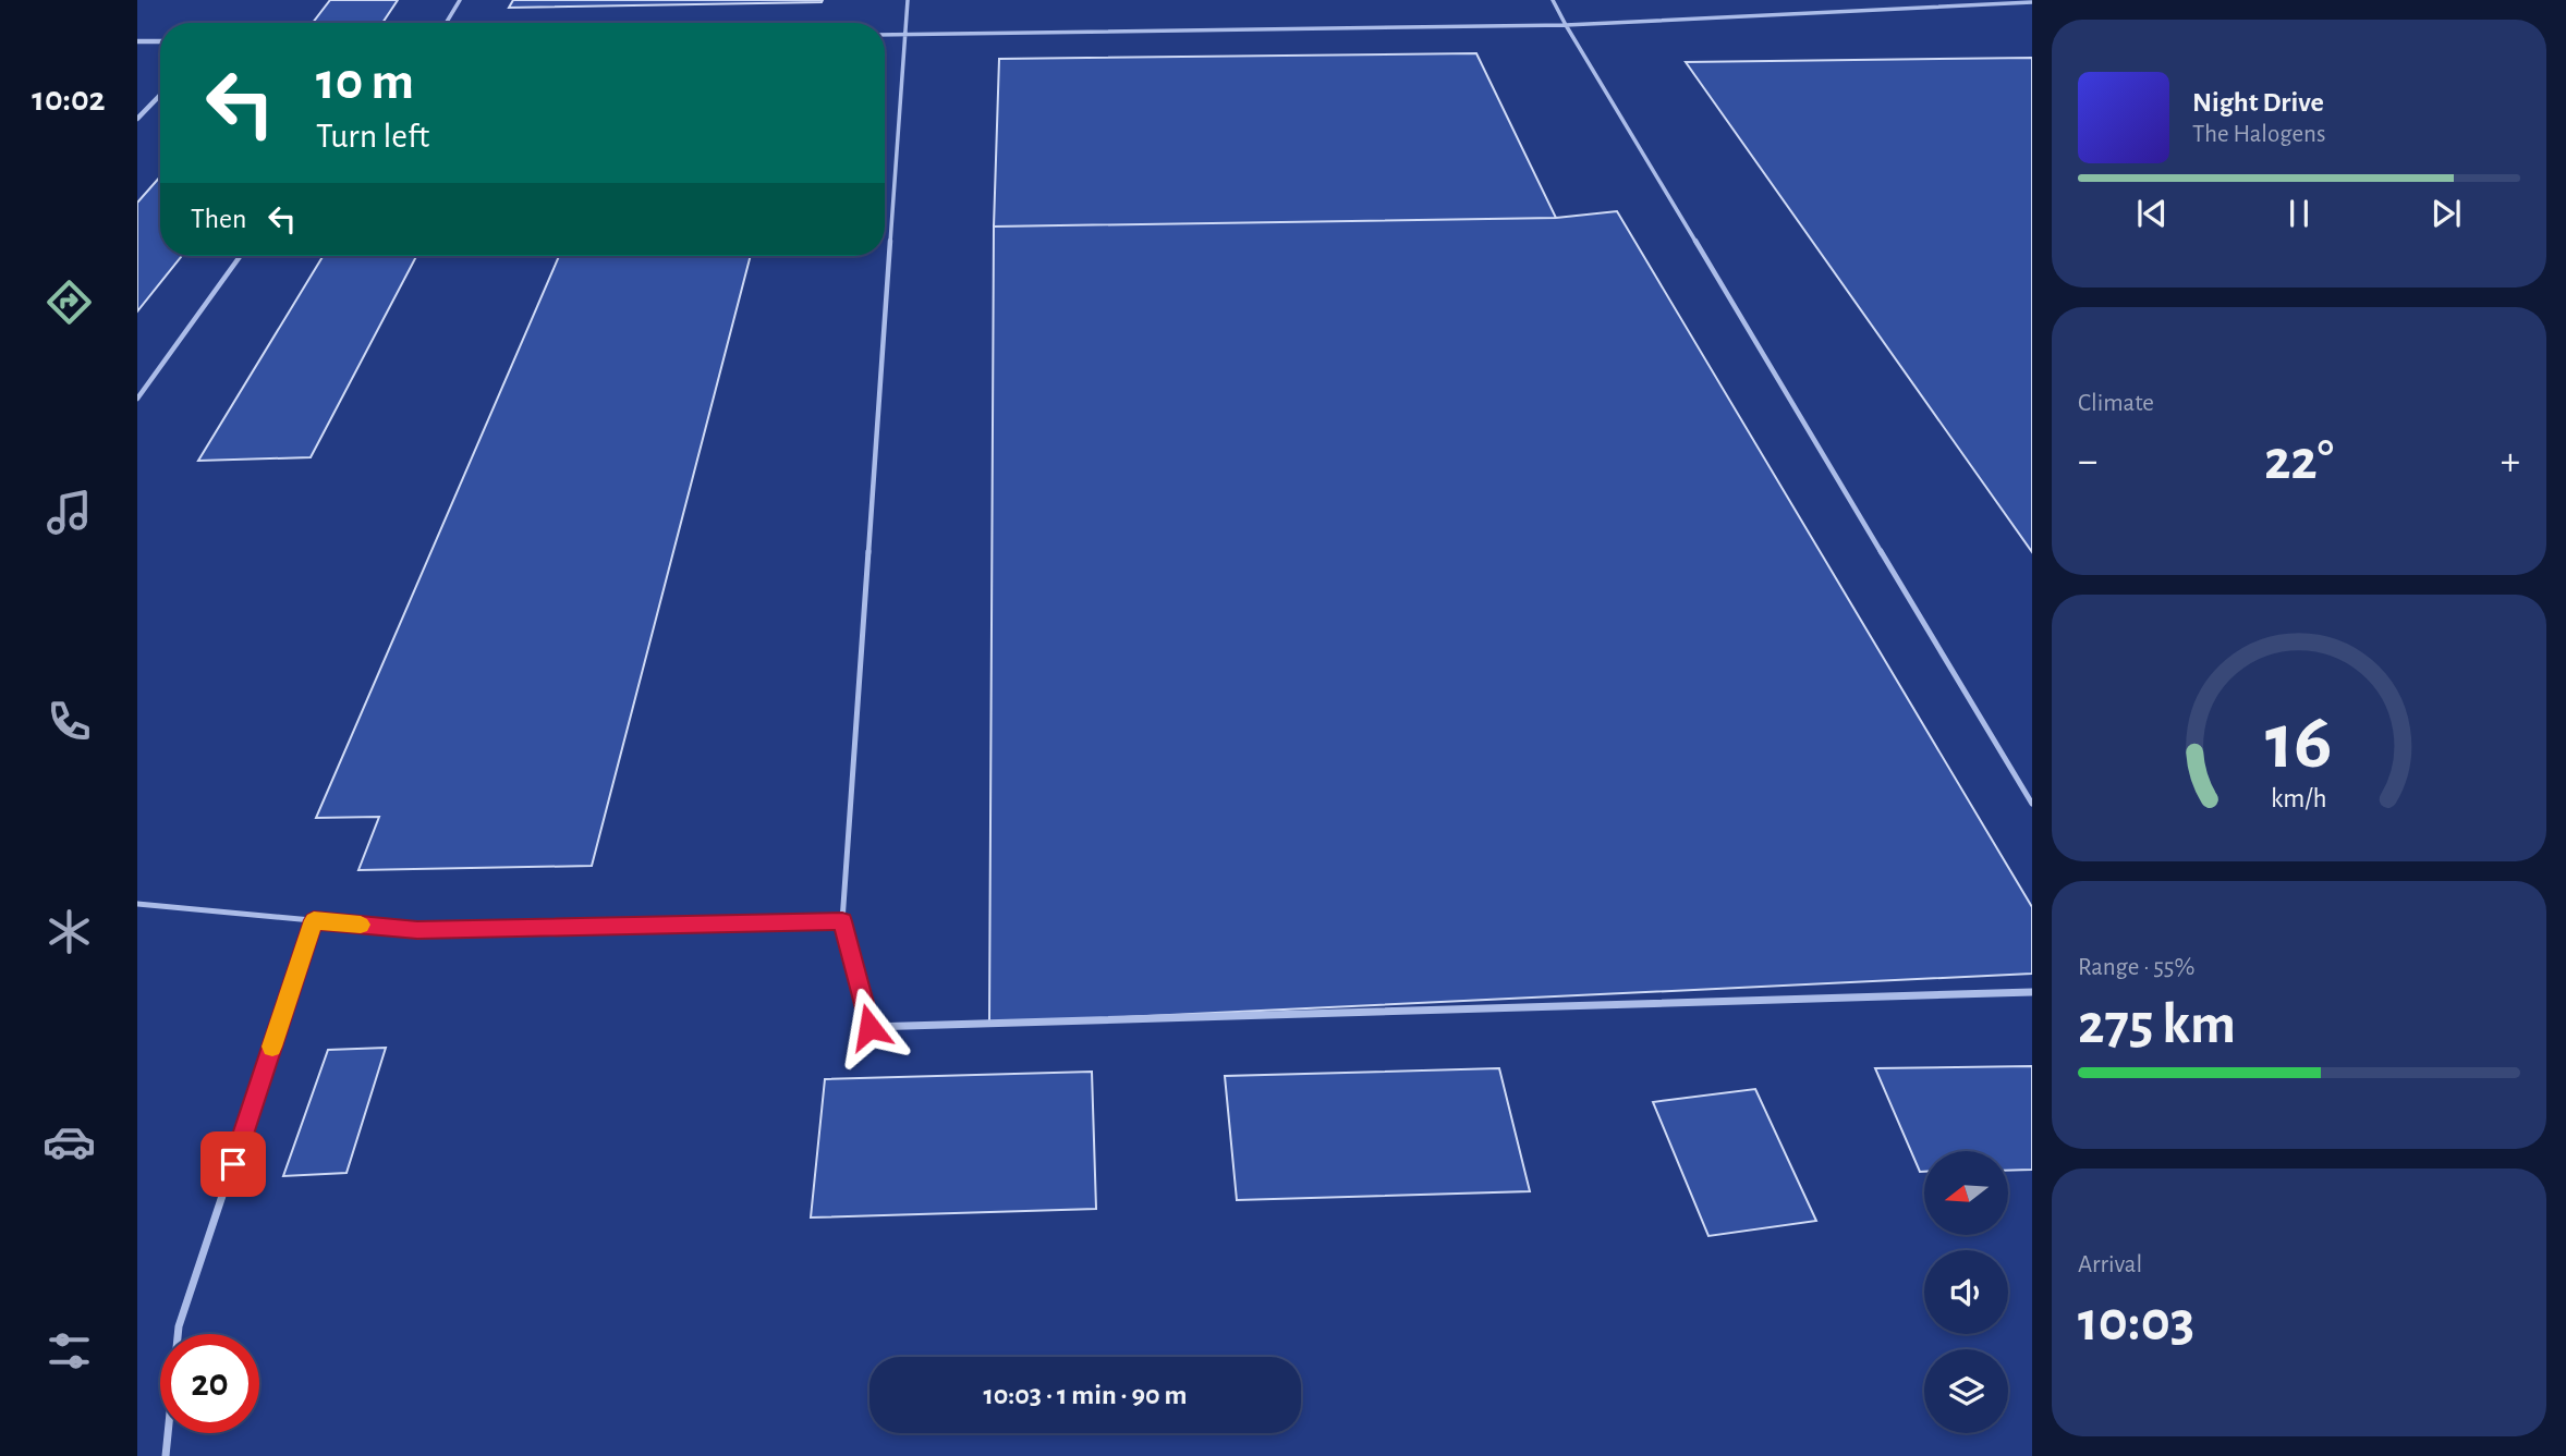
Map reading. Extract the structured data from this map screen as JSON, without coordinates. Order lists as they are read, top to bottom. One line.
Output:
{"north":"left","page":{"tabs":"10:02","turn":["10 m","Turn left"],"song":["Night Drive","The Halogens"],"then":"Then","tile":["Climate",["Range · 55%","275 km"],["Arrival","10:03"]],"heat":["−","22°","+"],"limit":"20","trip":"10:03 · 1 min · 90 m","gauge":["16","km/h"]}}
